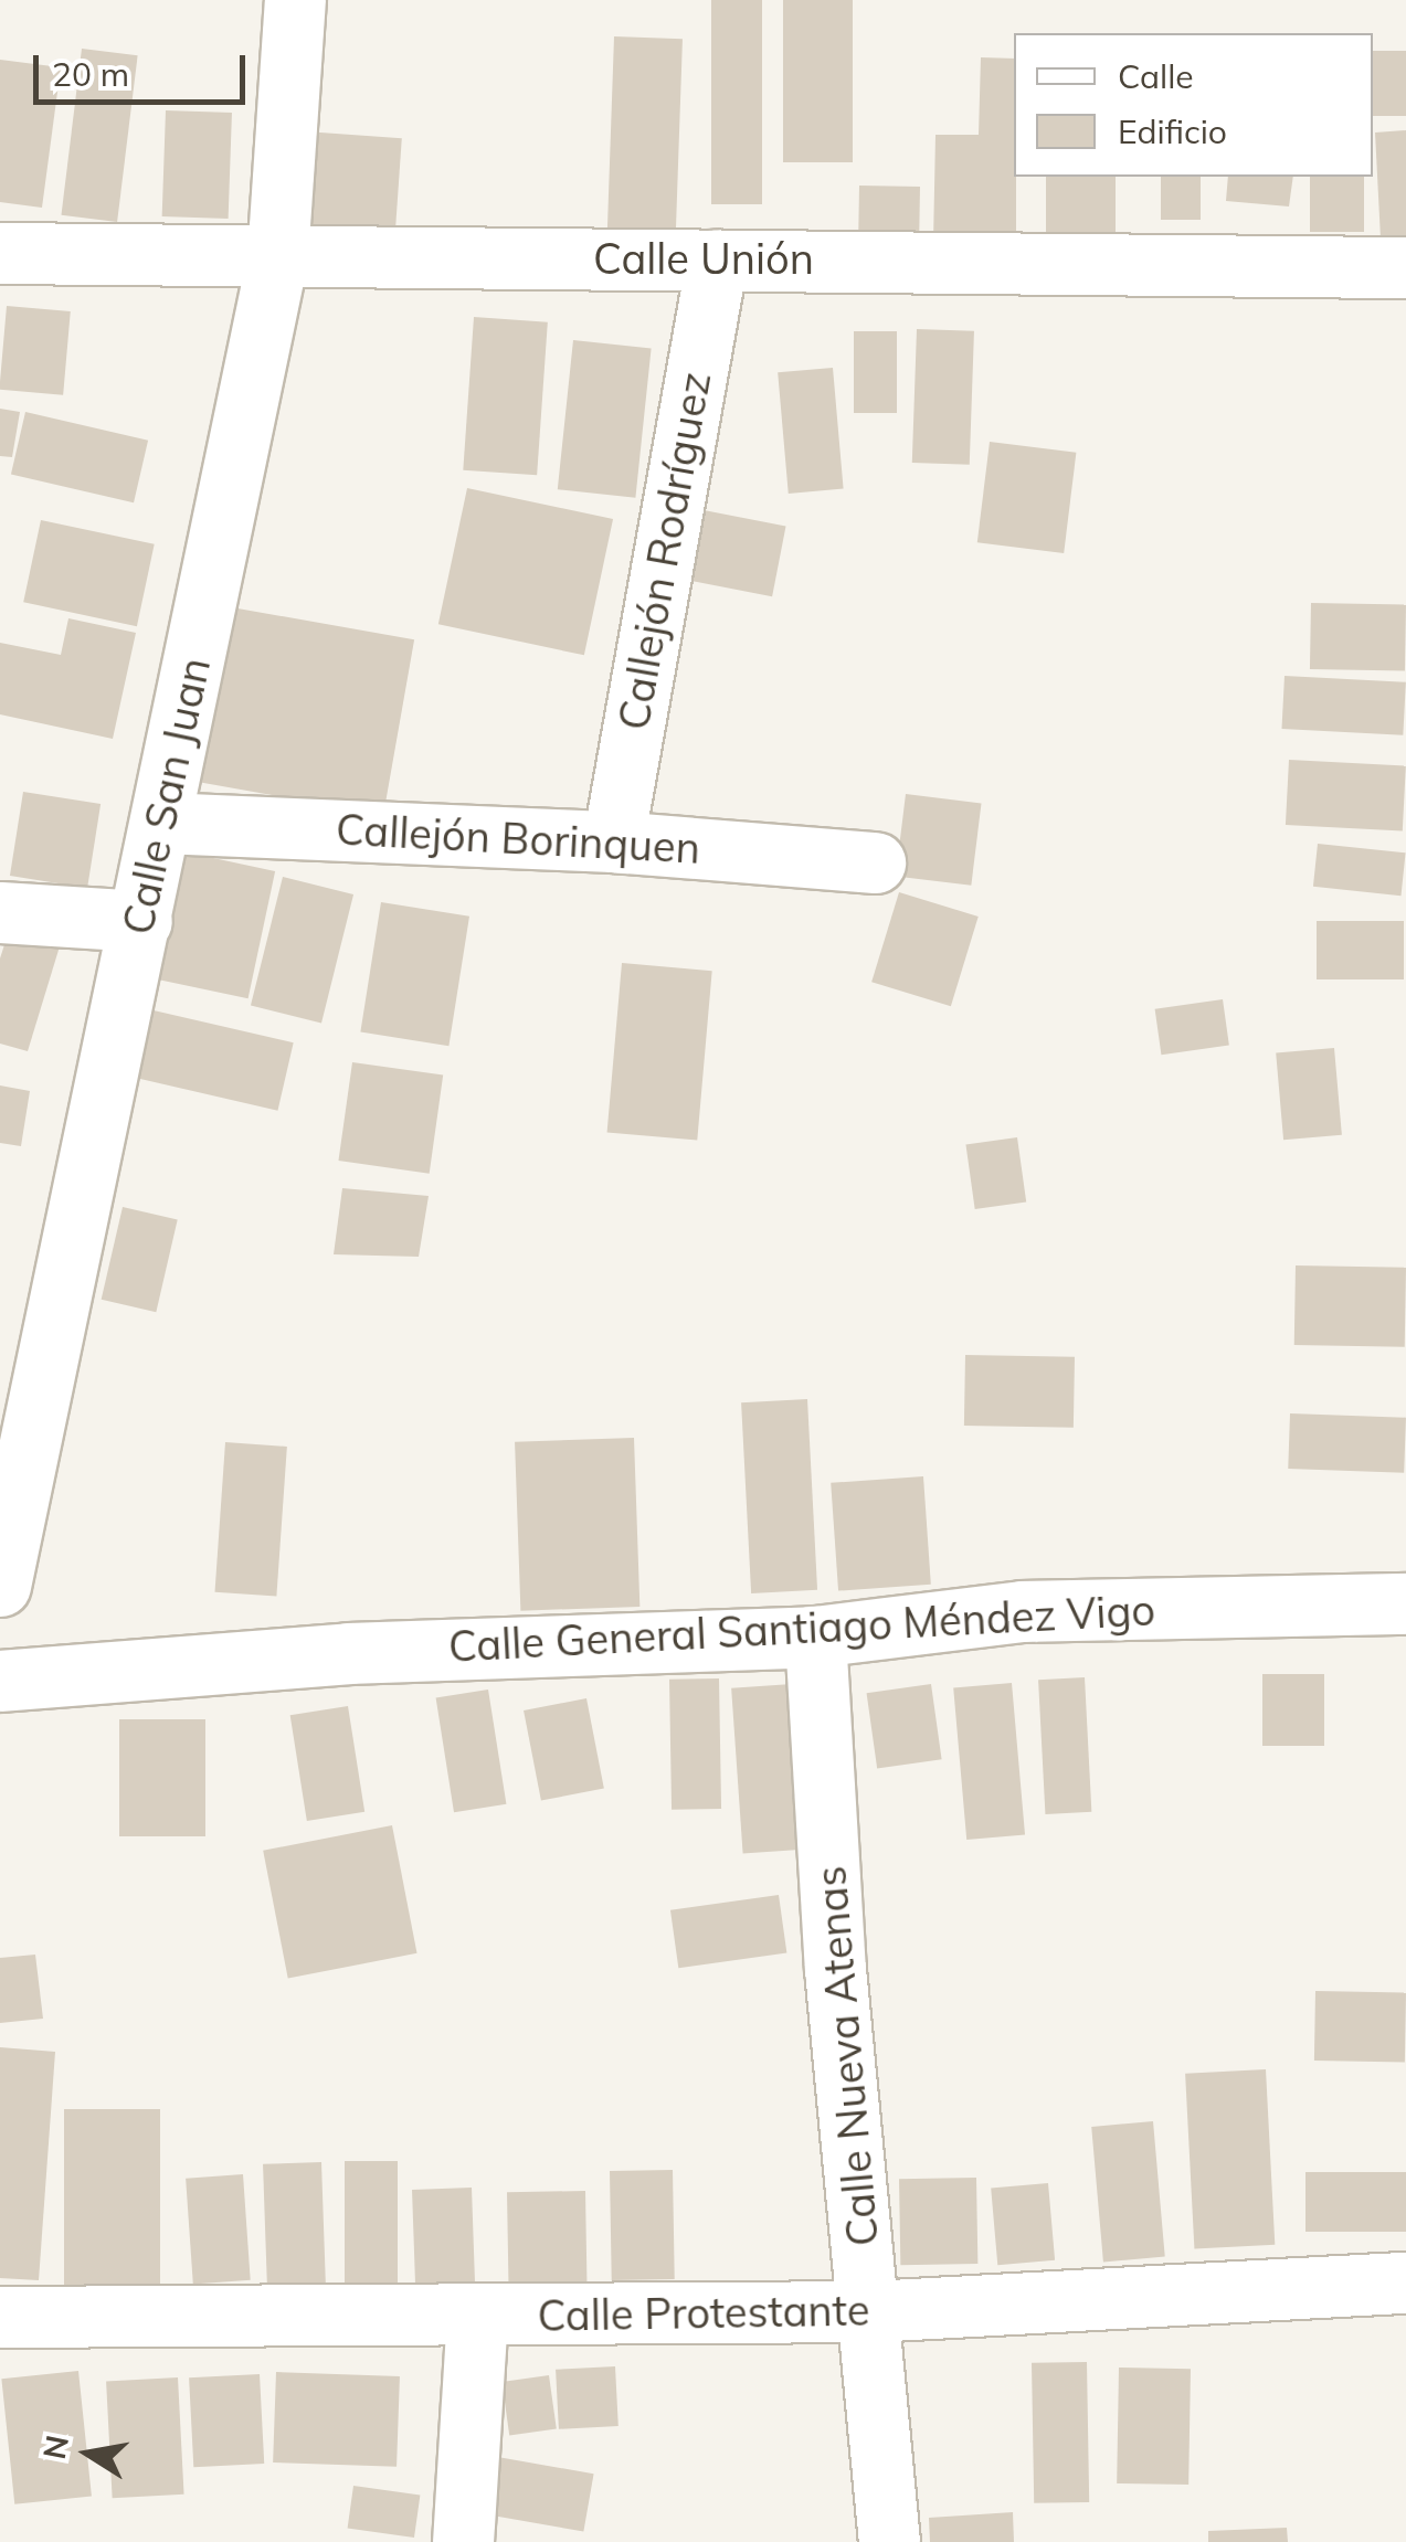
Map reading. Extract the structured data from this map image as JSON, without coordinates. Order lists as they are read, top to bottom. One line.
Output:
{"streets":{"street":["Calle Unión","Callejón Rodríguez","Calle San Juan","Callejón Borinquen","Calle General Santiago Méndez Vigo","Calle Nueva Atenas","Calle Protestante"]},"crossings":[["Calle Unión","Callejón Rodríguez"],["Calle Unión","Calle San Juan"],["Callejón Rodríguez","Callejón Borinquen"],["Calle San Juan","Callejón Borinquen"],["Calle General Santiago Méndez Vigo","Calle Nueva Atenas"],["Calle Nueva Atenas","Calle Protestante"]],"legend":["Calle","Edificio"],"scale_bar":"20 m","north":"left"}
